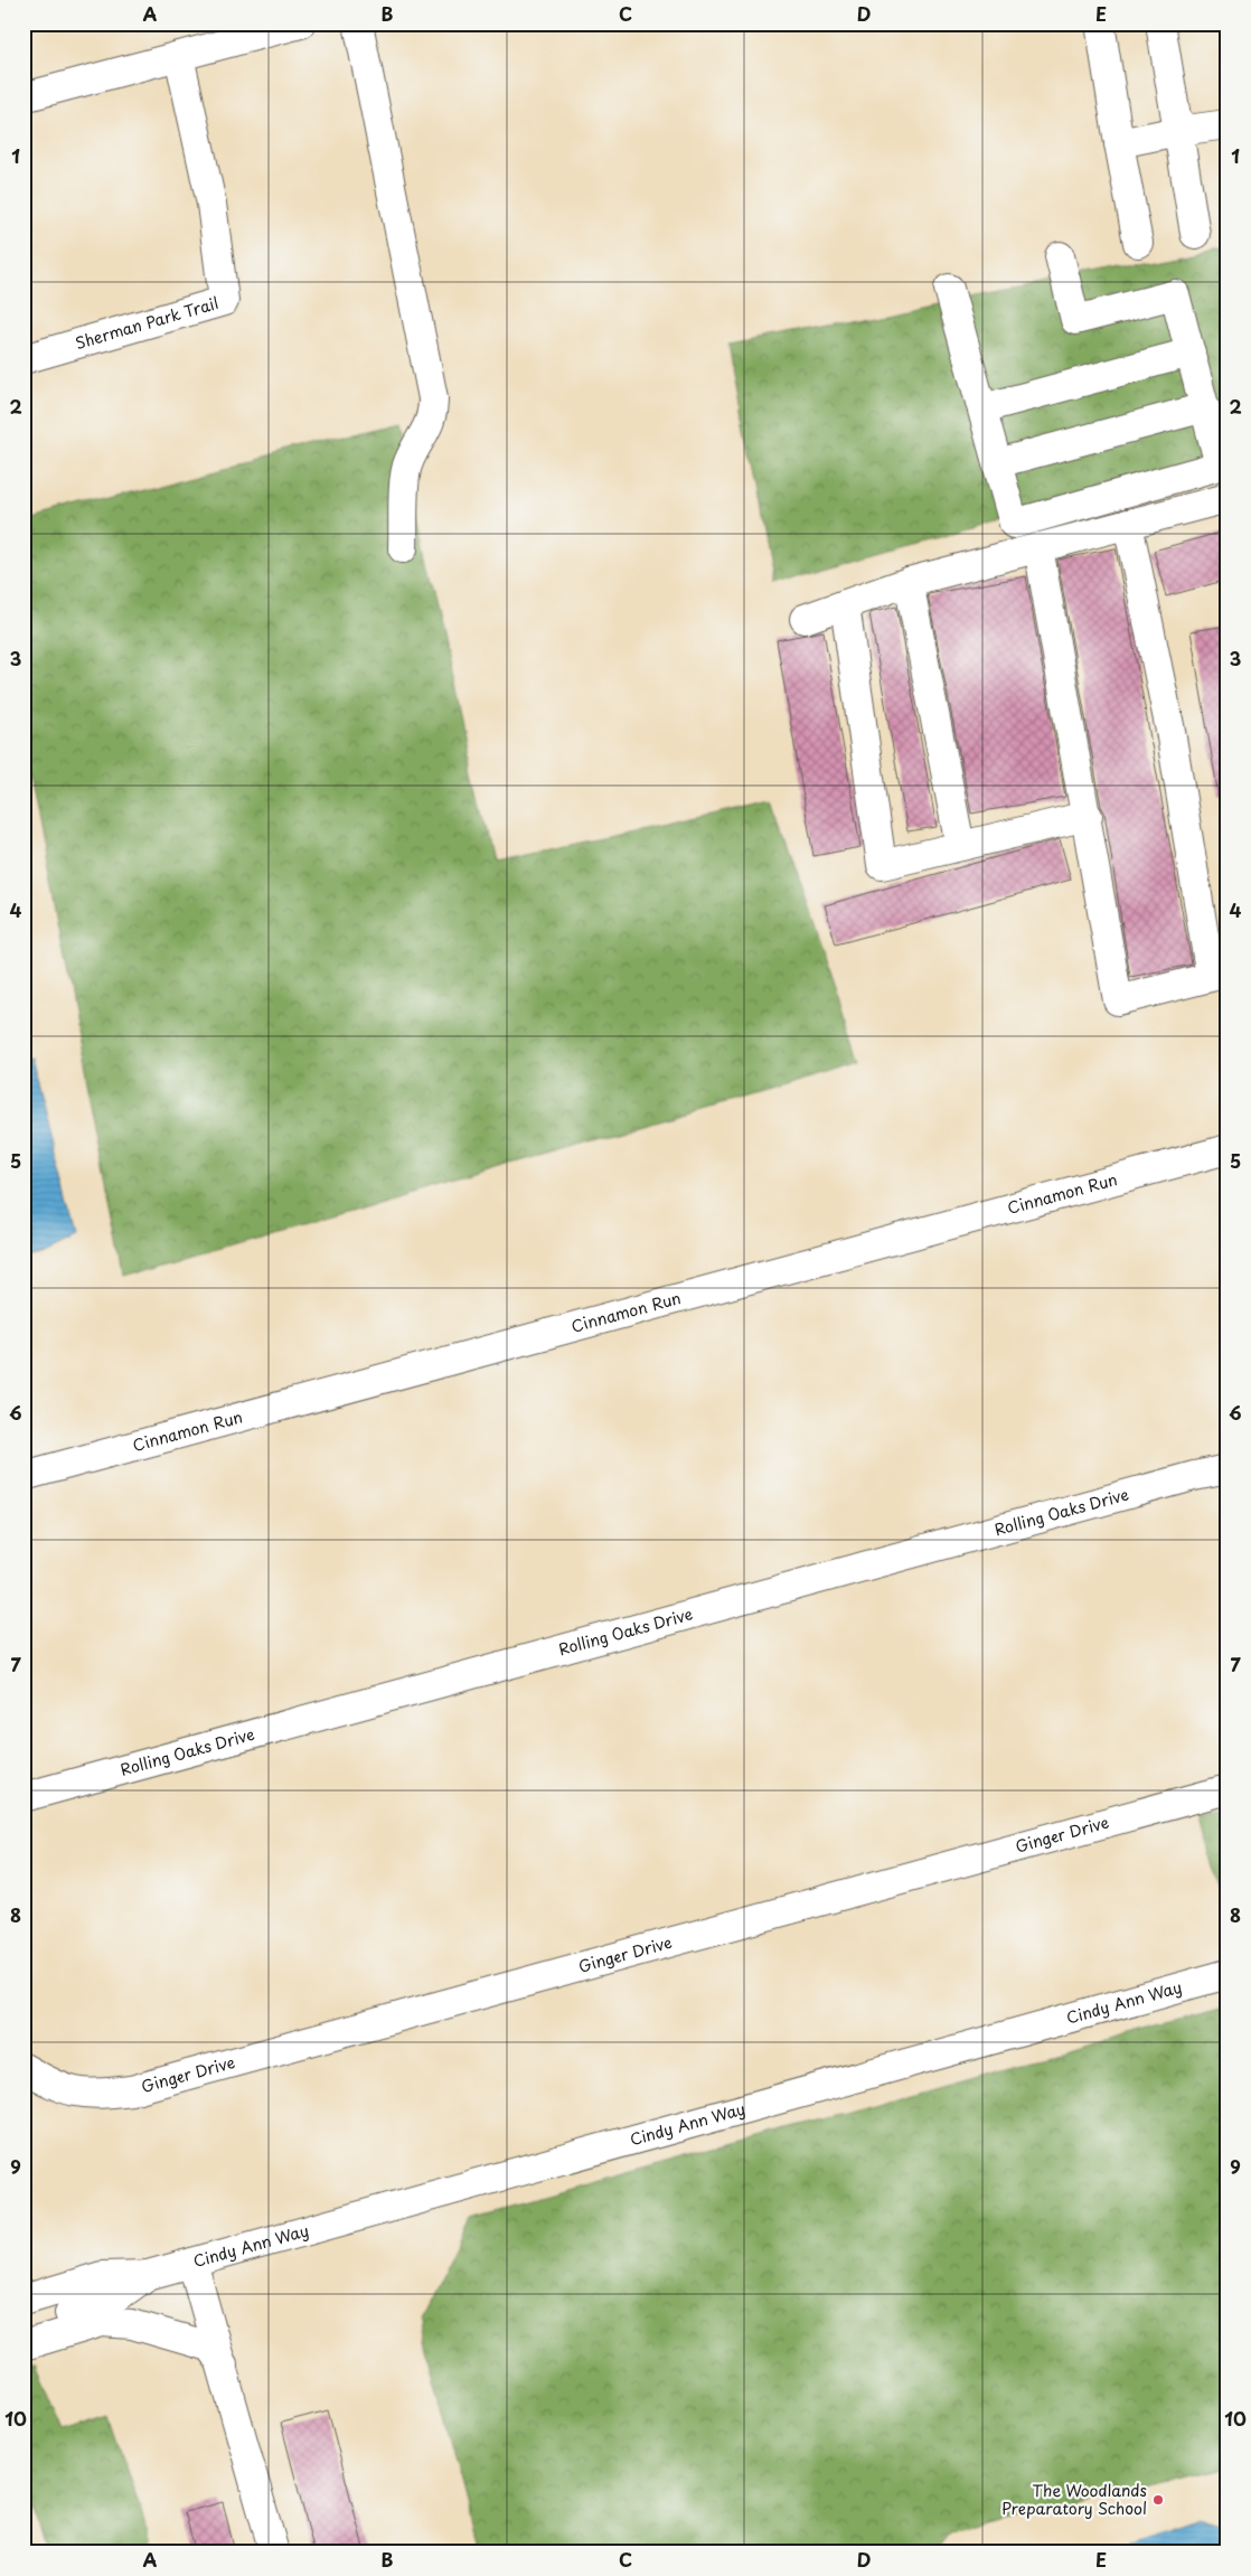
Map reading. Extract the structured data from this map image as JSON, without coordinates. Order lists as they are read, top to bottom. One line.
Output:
{"streets":{"street":["Sherman Park Trail","Cinnamon Run","Rolling Oaks Drive","Ginger Drive","Cindy Ann Way"]},"places":["The Woodlands Preparatory School"],"grid":{"columns":["A","B","C","D","E"],"rows":["1","2","3","4","5","6","7","8","9","10"]}}
